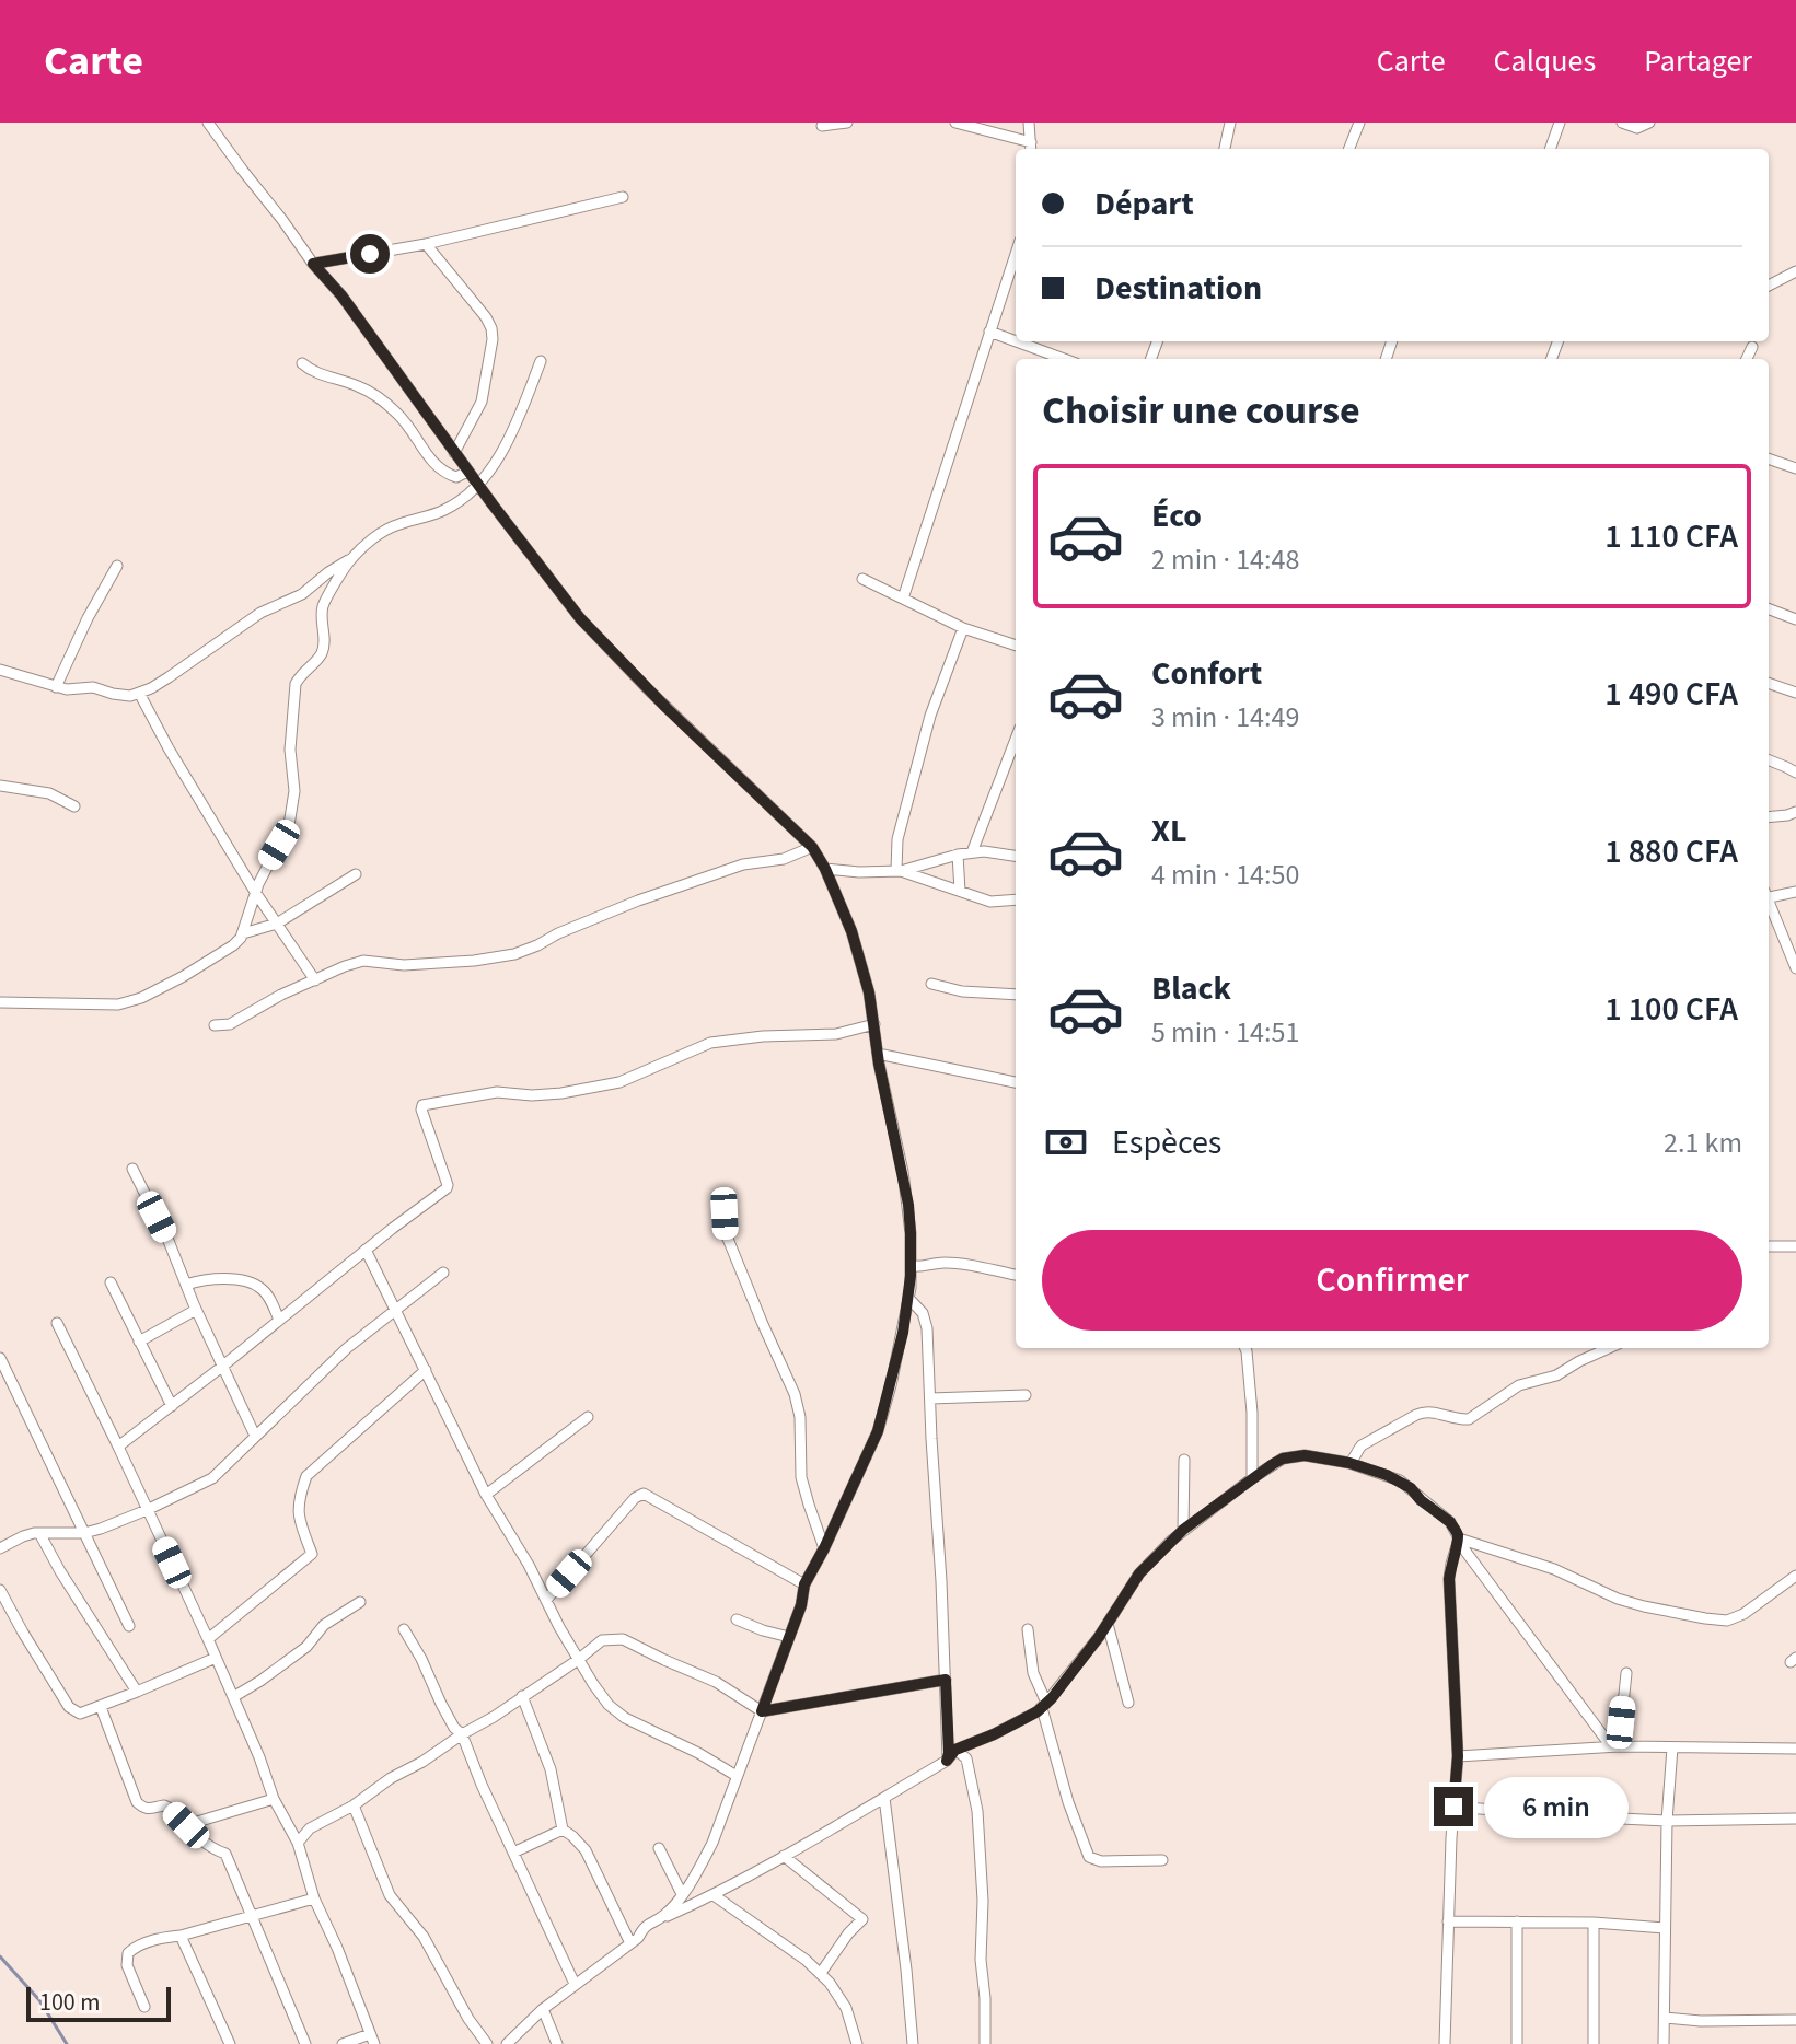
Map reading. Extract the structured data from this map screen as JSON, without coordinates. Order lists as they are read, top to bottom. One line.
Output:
{"scale_bar":"100 m","page":{"header":"Carte","nav":["Carte","Calques","Partager"],"banner":["Départ","Destination"],"heading":"Choisir une course","list":[{"name":"Éco","note":"2 min · 14:48","value":"1 110 CFA"},{"name":"Confort","note":"3 min · 14:49","value":"1 490 CFA"},{"name":"XL","note":"4 min · 14:50","value":"1 880 CFA"},{"name":"Black","note":"5 min · 14:51","value":"1 100 CFA"}],"pay":["Espèces","2.1 km"],"buttons":"Confirmer","bubble":"6 min","scale":"100 m"}}
